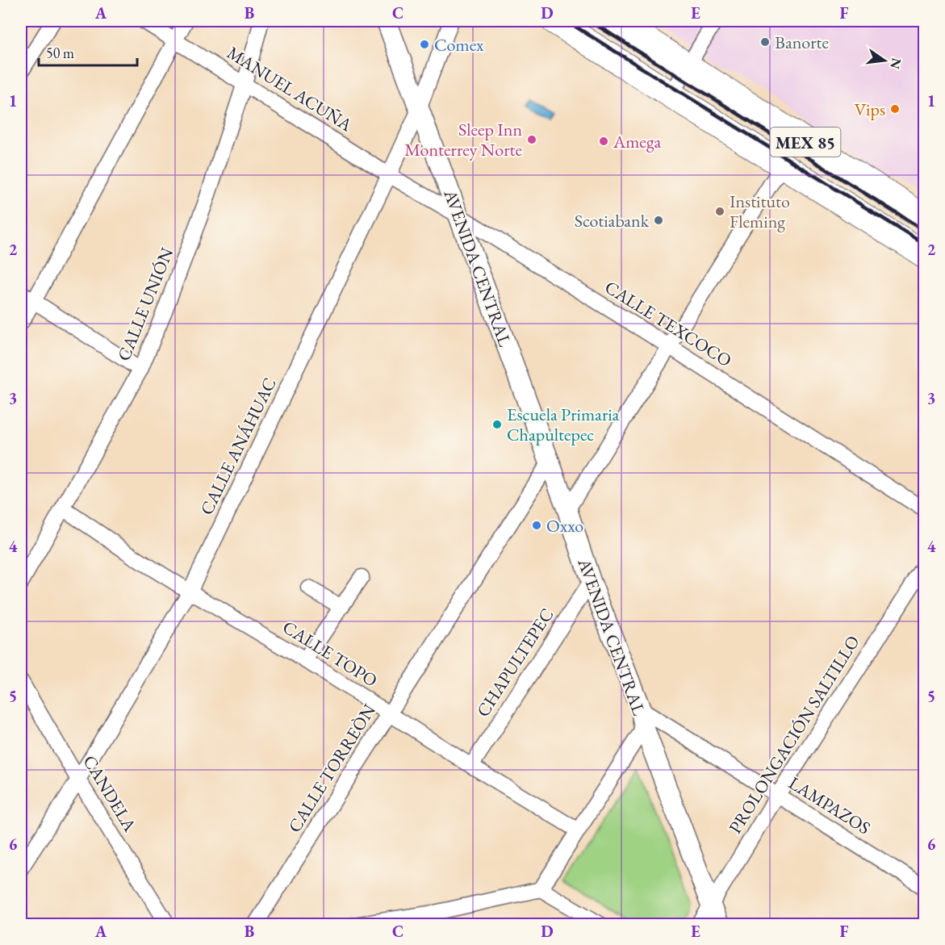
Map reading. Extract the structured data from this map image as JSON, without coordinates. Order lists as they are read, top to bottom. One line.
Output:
{"streets":{"highway":["MEX 85"],"street":["MANUEL ACUÑA","AVENIDA CENTRAL","CALLE UNIÓN","CALLE TEXCOCO","CALLE ANÁHUAC","CALLE TOPO","CHAPULTEPEC","PROLONGACIÓN SALTILLO","CALLE TORREÒN","CANDELA","LAMPAZOS"]},"crossings":[["MANUEL ACUÑA","CALLE UNIÓN"],["MANUEL ACUÑA","CALLE TEXCOCO"],["MANUEL ACUÑA","CALLE ANÁHUAC"],["AVENIDA CENTRAL","CALLE TEXCOCO"],["AVENIDA CENTRAL","CALLE ANÁHUAC"],["AVENIDA CENTRAL","CHAPULTEPEC"],["AVENIDA CENTRAL","PROLONGACIÓN SALTILLO"],["AVENIDA CENTRAL","CALLE TORREÒN"],["AVENIDA CENTRAL","LAMPAZOS"],["CALLE UNIÓN","CALLE TOPO"],["CALLE TEXCOCO","CALLE ANÁHUAC"],["CALLE ANÁHUAC","CALLE TOPO"],["CALLE ANÁHUAC","CANDELA"],["CALLE TOPO","CHAPULTEPEC"],["CALLE TOPO","CALLE TORREÒN"],["PROLONGACIÓN SALTILLO","LAMPAZOS"]],"places":["Banorte","Comex","Vips","Sleep Inn Monterrey Norte","Amega","Instituto Fleming","Scotiabank","Escuela Primaria Chapultepec","Oxxo"],"scale_bar":"50 m","north":"right","grid":{"columns":["A","B","C","D","E","F"],"rows":["1","2","3","4","5","6"]}}
